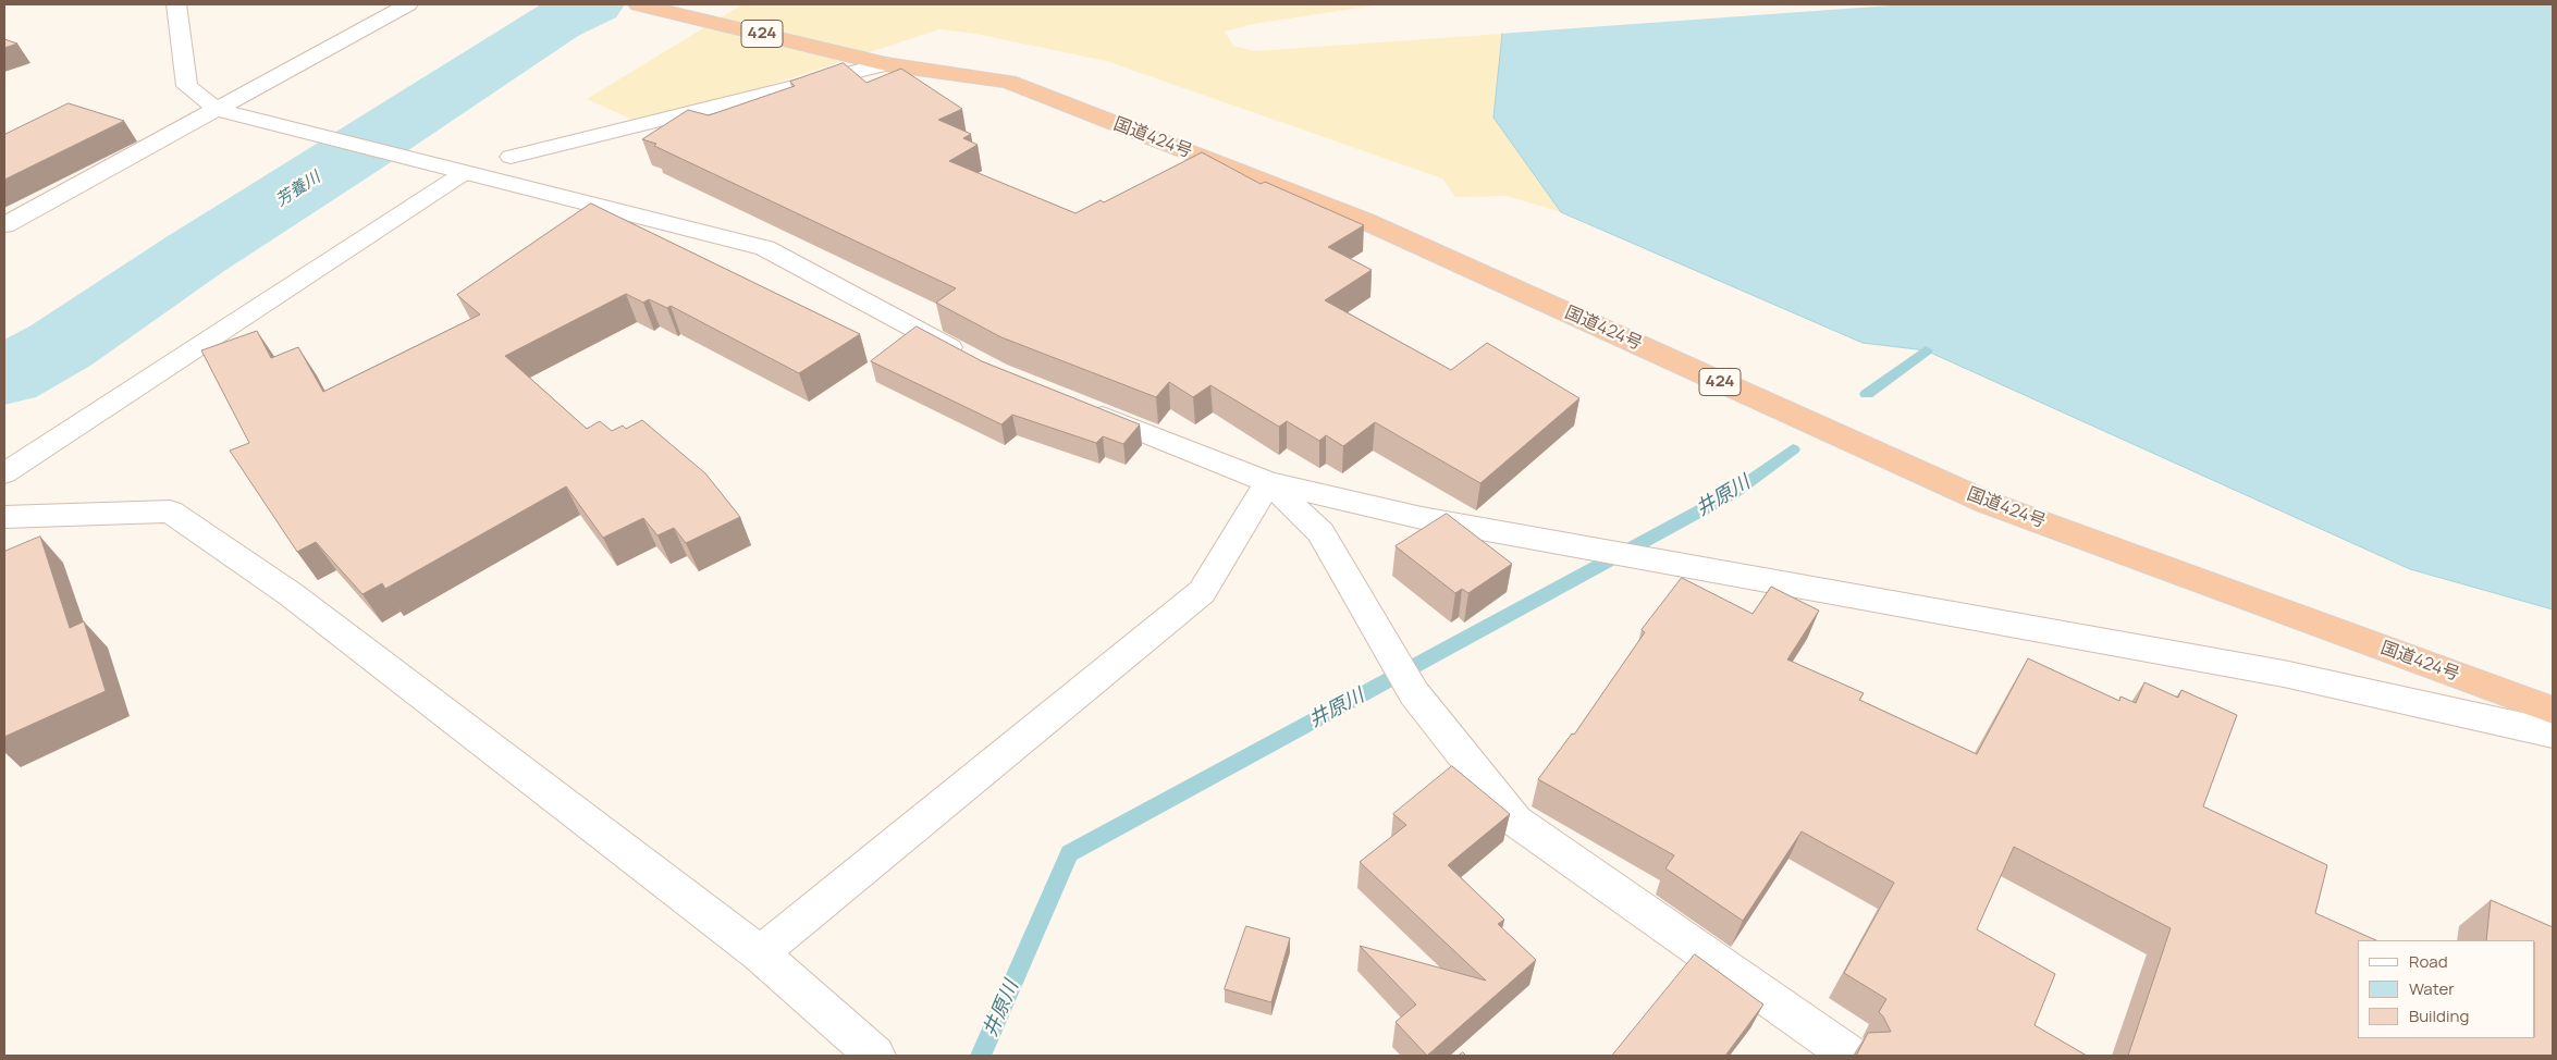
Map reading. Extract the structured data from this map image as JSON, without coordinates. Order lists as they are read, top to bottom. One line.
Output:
{"streets":{"highway":["424","国道424号"]},"water":["芳養川","井原川"],"legend":["Road","Water","Building"]}
